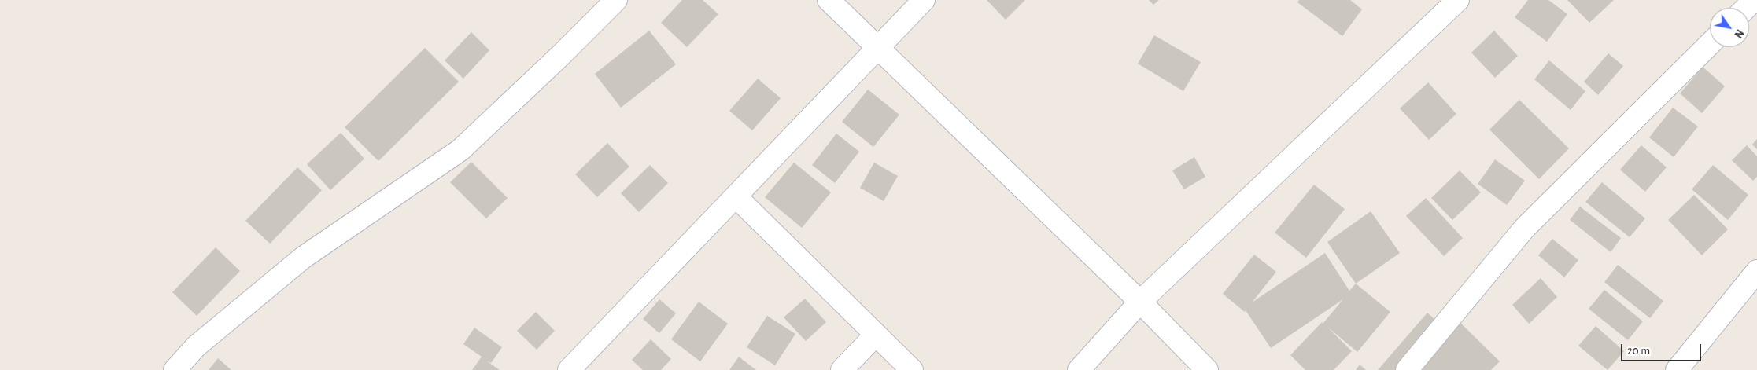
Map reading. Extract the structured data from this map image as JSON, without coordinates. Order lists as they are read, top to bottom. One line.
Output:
{"scale_bar":"20 m","north":"bottom right"}
